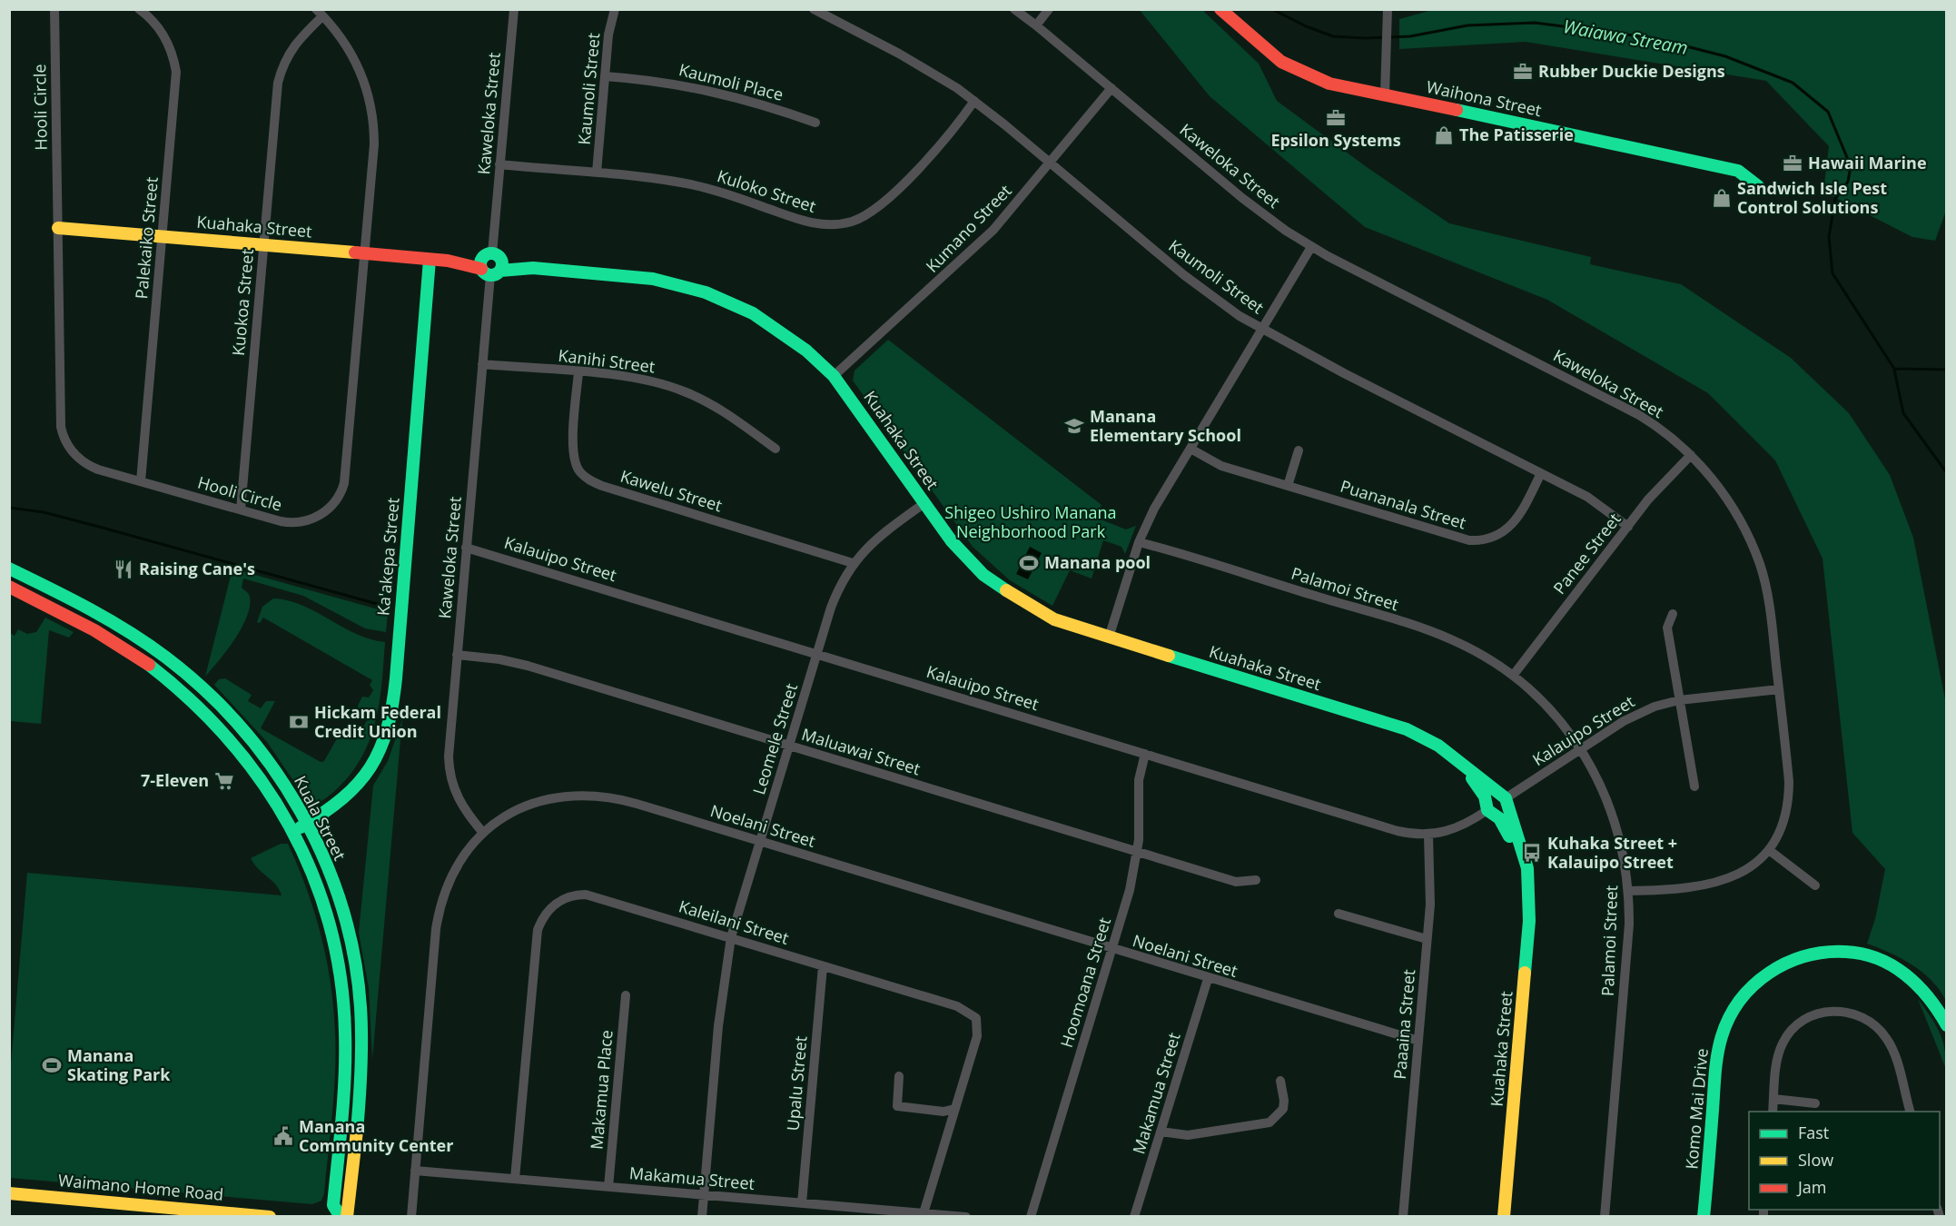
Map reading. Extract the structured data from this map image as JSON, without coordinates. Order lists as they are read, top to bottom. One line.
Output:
{"streets":{"street":["Kaumoli Place","Kaumoli Street","Waihona Street","Hooli Circle","Kaweloka Street","Kuloko Street","Kuahaka Street","Kumano Street","Palekaiko Street","Kuokoa Street","Kanihi Street","Kawelu Street","Puananala Street","Panee Street","Ka'akepa Street","Kalauipo Street","Palamoi Street","Leomele Street","Maluawai Street","Kuala Street","Noelani Street","Kaleilani Street","Hoomoana Street","Paaaina Street","Upalu Street","Makamua Place","Makamua Street","Komo Mai Drive","Waimano Home Road"]},"crossings":[["Kaumoli Place","Kaumoli Street"],["Kaumoli Street","Kuloko Street"],["Kaumoli Street","Kumano Street"],["Kaumoli Street","Puananala Street"],["Kaumoli Street","Panee Street"],["Hooli Circle","Kuahaka Street"],["Hooli Circle","Palekaiko Street"],["Hooli Circle","Kuokoa Street"],["Kaweloka Street","Kuloko Street"],["Kaweloka Street","Kuahaka Street"],["Kaweloka Street","Kumano Street"],["Kaweloka Street","Kanihi Street"],["Kaweloka Street","Panee Street"],["Kaweloka Street","Kalauipo Street"],["Kaweloka Street","Palamoi Street"],["Kaweloka Street","Maluawai Street"],["Kaweloka Street","Noelani Street"],["Kuahaka Street","Kumano Street"],["Kuahaka Street","Palekaiko Street"],["Kuahaka Street","Kuokoa Street"],["Kuahaka Street","Ka'akepa Street"],["Kuahaka Street","Kalauipo Street"],["Kuahaka Street","Leomele Street"],["Kanihi Street","Kawelu Street"],["Kawelu Street","Leomele Street"],["Panee Street","Palamoi Street"],["Ka'akepa Street","Kuala Street"],["Kalauipo Street","Palamoi Street"],["Kalauipo Street","Leomele Street"],["Kalauipo Street","Hoomoana Street"],["Kalauipo Street","Paaaina Street"],["Leomele Street","Maluawai Street"],["Leomele Street","Noelani Street"],["Leomele Street","Kaleilani Street"],["Leomele Street","Makamua Street"],["Maluawai Street","Hoomoana Street"],["Noelani Street","Hoomoana Street"],["Noelani Street","Paaaina Street"],["Noelani Street","Makamua Street"],["Kaleilani Street","Upalu Street"],["Kaleilani Street","Makamua Street"],["Upalu Street","Makamua Street"],["Makamua Place","Makamua Street"]],"water":["Waiawa Stream"],"parks":["Shigeo Ushiro Manana Neighborhood Park"],"places":{"office":["Rubber Duckie Designs","Epsilon Systems","Hawaii Marine"],"shop":["The Patisserie","Sandwich Isle Pest Control Solutions"],"school or university":["Manana Elementary School"],"sports":["Manana pool","Manana Skating Park"],"restaurant":["Raising Cane's"],"bank":["Hickam Federal Credit Union"],"supermarket":["7-Eleven"],"bus stop":["Kuhaka Street + Kalauipo Street"],"public building":["Manana Community Center"]},"legend":["Fast","Slow","Jam"]}
